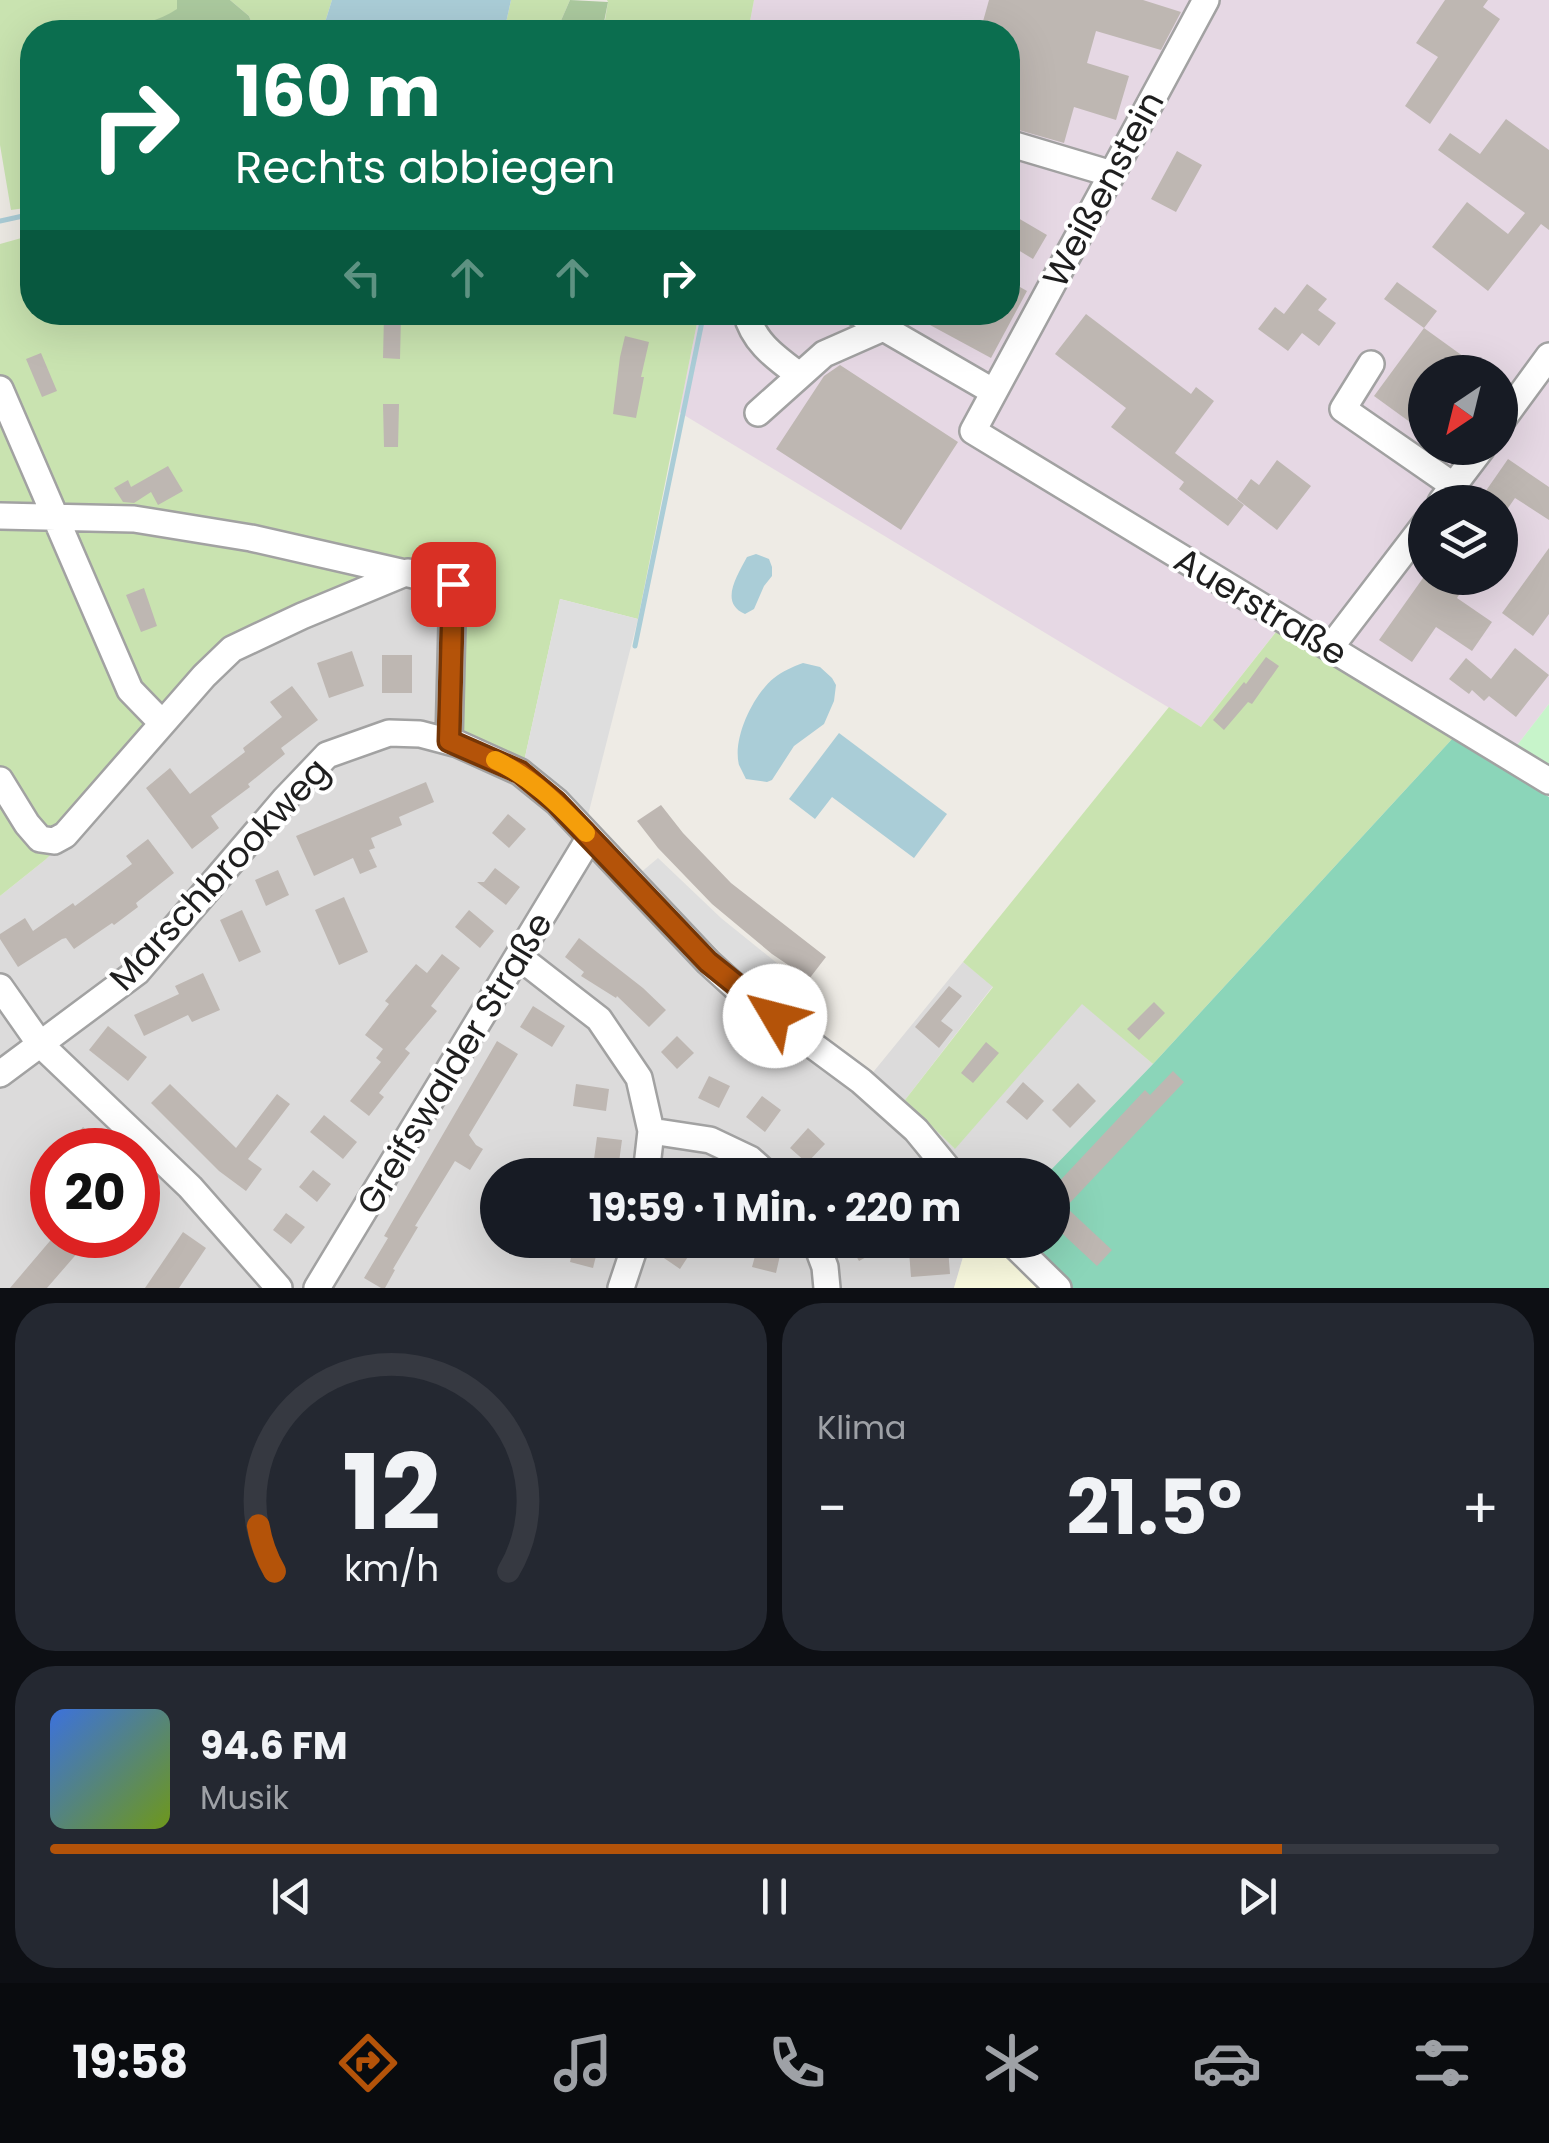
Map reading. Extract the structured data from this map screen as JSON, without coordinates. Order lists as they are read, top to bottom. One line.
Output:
{"streets":{"street":["Weißenstein","Auerstraße","Marschbrookweg","Greifswalder Straße"]},"crossings":[["Weißenstein","Auerstraße"],["Marschbrookweg","Greifswalder Straße"]],"north":"bottom left","page":{"turn":["160 m","Rechts abbiegen"],"limit":"20","trip":"19:59 · 1 Min. · 220 m","tile":"Klima","heat":["−","21.5°","+"],"song":["94.6 FM","Musik"],"tabs":"19:58","gauge":["12","km/h"]}}
